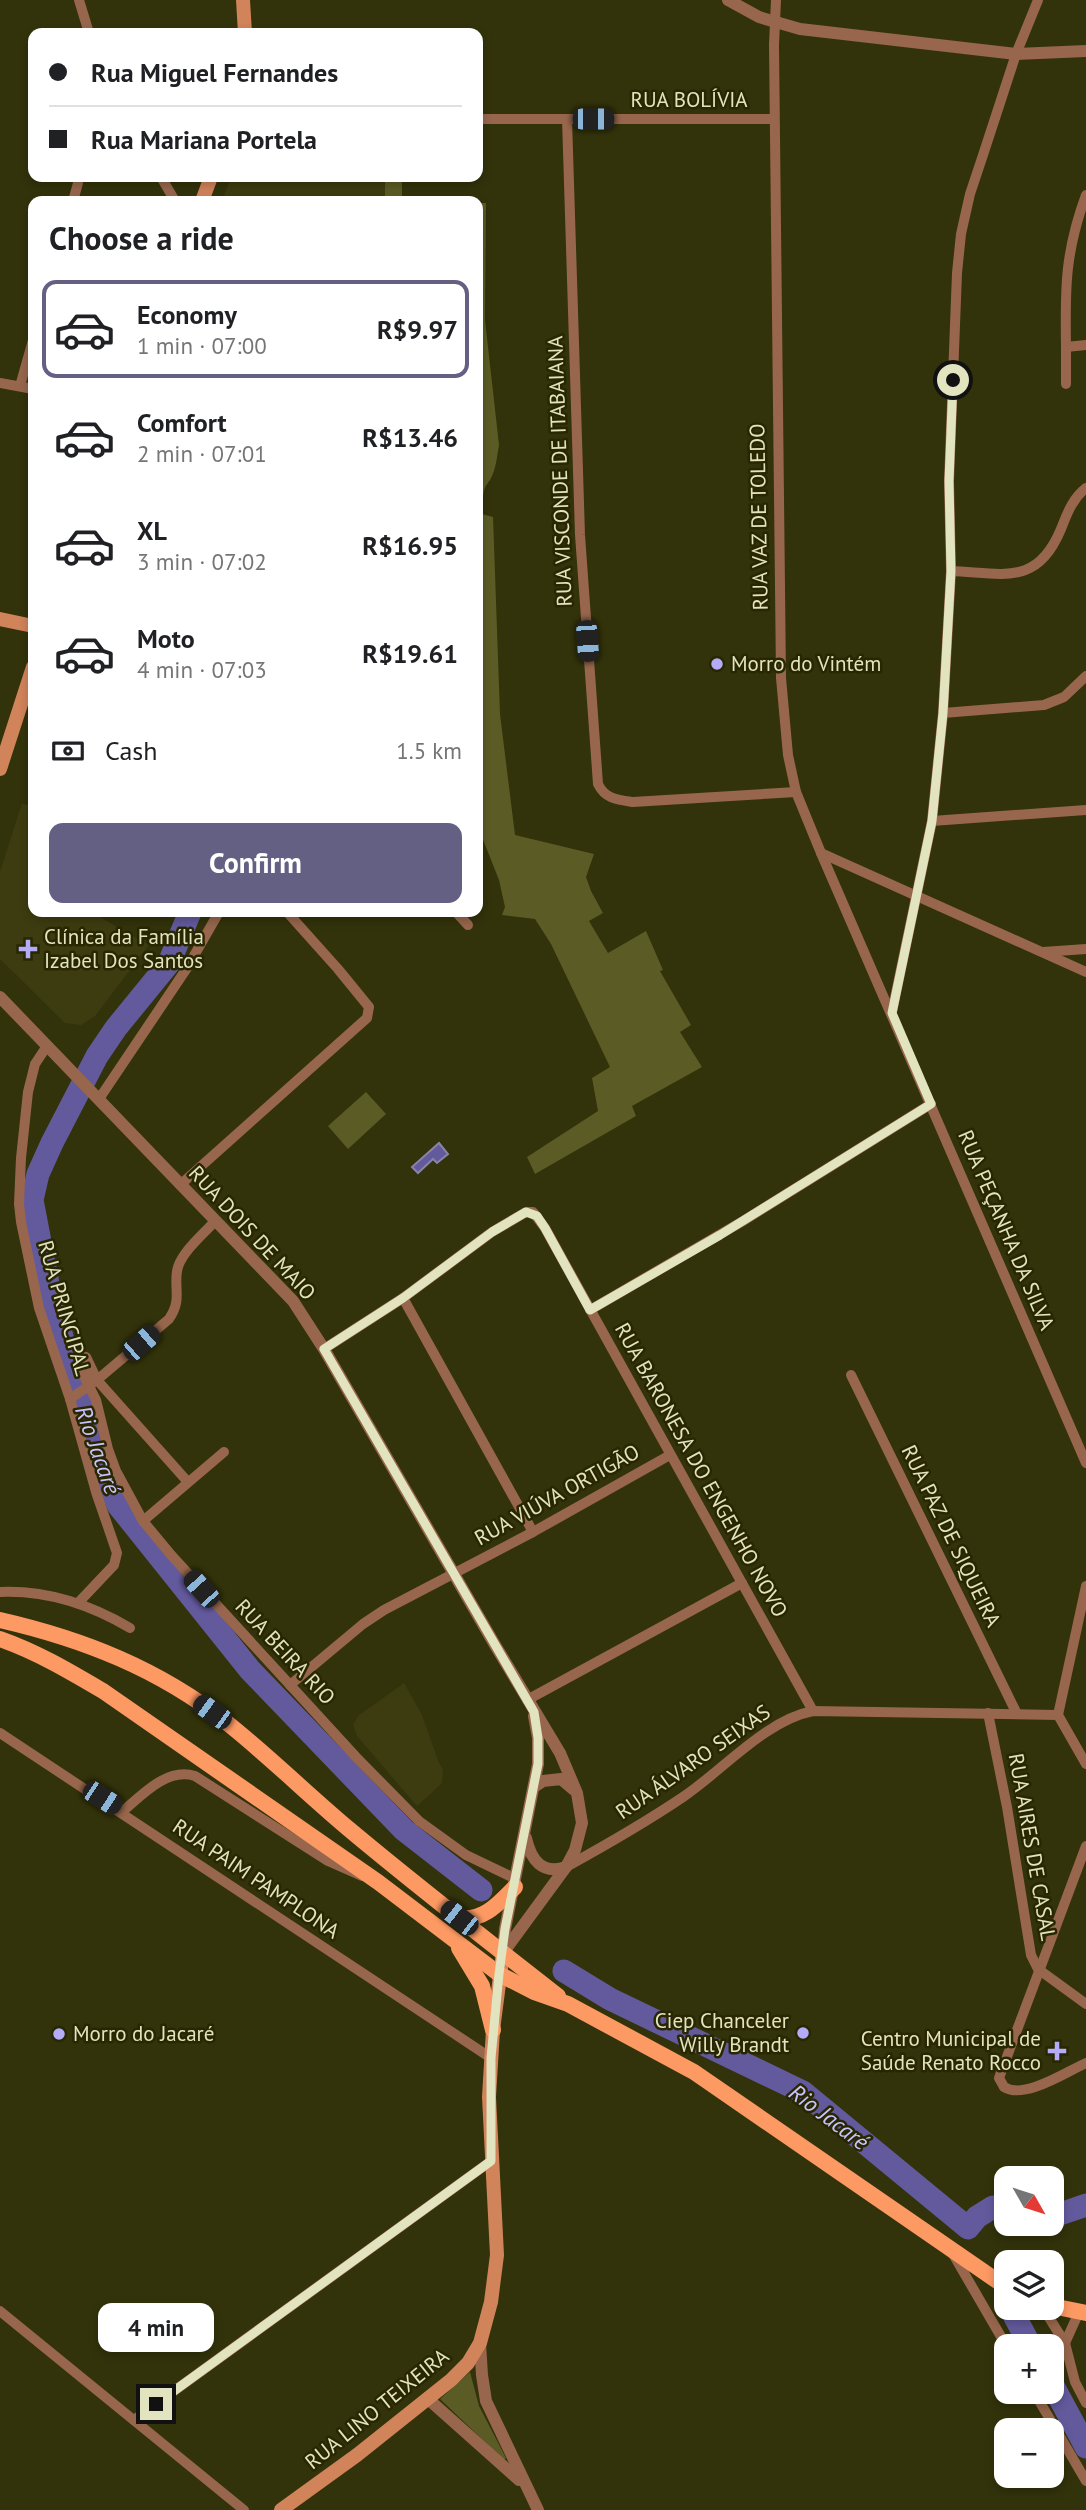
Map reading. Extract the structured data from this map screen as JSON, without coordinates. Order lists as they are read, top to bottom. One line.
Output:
{"streets":{"main road":["RUA LINO TEIXEIRA"],"street":["RUA BOLÍVIA","RUA VISCONDE DE ITABAIANA","RUA VAZ DE TOLEDO","RUA PEÇANHA DA SILVA","RUA DOIS DE MAIO","RUA PRINCIPAL","RUA BARONESA DO ENGENHO NOVO","RUA VIÚVA ORTIGÃO","RUA PAZ DE SIQUEIRA","RUA BEIRA RIO","RUA ÁLVARO SEIXAS","RUA AIRES DE CASAL","RUA PAIM PAMPLONA"]},"crossings":[["RUA BOLÍVIA","RUA VISCONDE DE ITABAIANA"],["RUA BOLÍVIA","RUA VAZ DE TOLEDO"],["RUA VISCONDE DE ITABAIANA","RUA VAZ DE TOLEDO"],["RUA VAZ DE TOLEDO","RUA PEÇANHA DA SILVA"],["RUA DOIS DE MAIO","RUA PRINCIPAL"],["RUA DOIS DE MAIO","RUA BARONESA DO ENGENHO NOVO"],["RUA DOIS DE MAIO","RUA VIÚVA ORTIGÃO"],["RUA DOIS DE MAIO","RUA ÁLVARO SEIXAS"],["RUA BARONESA DO ENGENHO NOVO","RUA VIÚVA ORTIGÃO"],["RUA BARONESA DO ENGENHO NOVO","RUA ÁLVARO SEIXAS"],["RUA VIÚVA ORTIGÃO","RUA BEIRA RIO"],["RUA PAZ DE SIQUEIRA","RUA ÁLVARO SEIXAS"],["RUA ÁLVARO SEIXAS","RUA AIRES DE CASAL"],["RUA PAIM PAMPLONA","RUA LINO TEIXEIRA"]],"water":["Rio Jacaré"],"places":{"other":["Morro do Vintém","Ciep Chanceler Willy Brandt","Morro do Jacaré"],"health":["Clínica da Família Izabel Dos Santos","Centro Municipal de Saúde Renato Rocco"]},"north":"bottom right","page":{"banner":["Rua Miguel Fernandes","Rua Mariana Portela"],"heading":"Choose a ride","list":[{"name":"Economy","note":"1 min · 07:00","value":"R$9.97"},{"name":"Comfort","note":"2 min · 07:01","value":"R$13.46"},{"name":"XL","note":"3 min · 07:02","value":"R$16.95"},{"name":"Moto","note":"4 min · 07:03","value":"R$19.61"}],"pay":["Cash","1.5 km"],"buttons":"Confirm","map_buttons":["+","−"],"bubble":"4 min"}}
